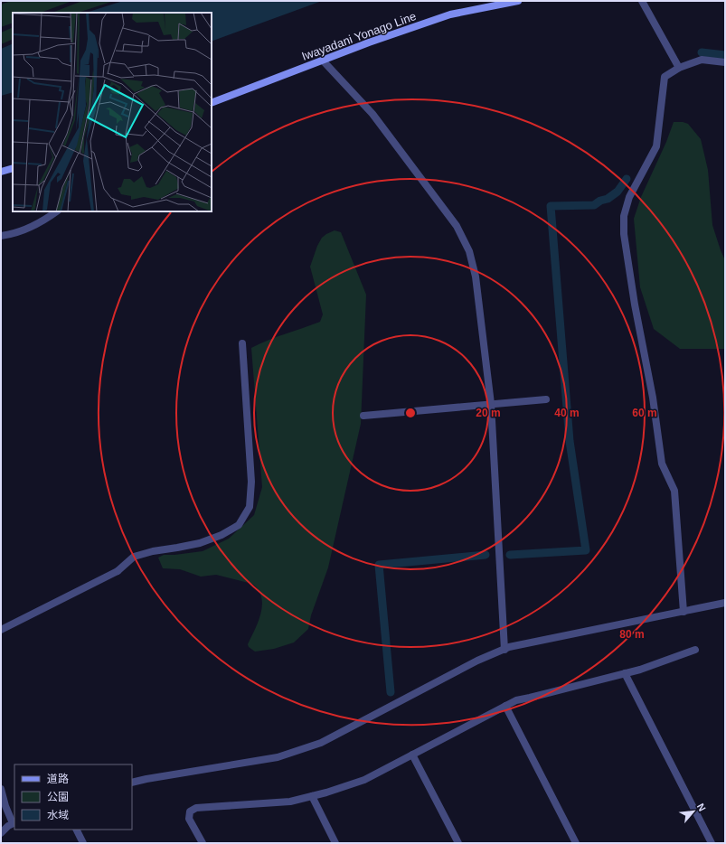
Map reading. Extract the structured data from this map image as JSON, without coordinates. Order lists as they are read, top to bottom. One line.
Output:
{"streets":{"main road":["Iwayadani Yonago Line"]},"legend":["道路","公園","水域"],"north":"top right","rings":["20 m","40 m","60 m","80 m"]}
